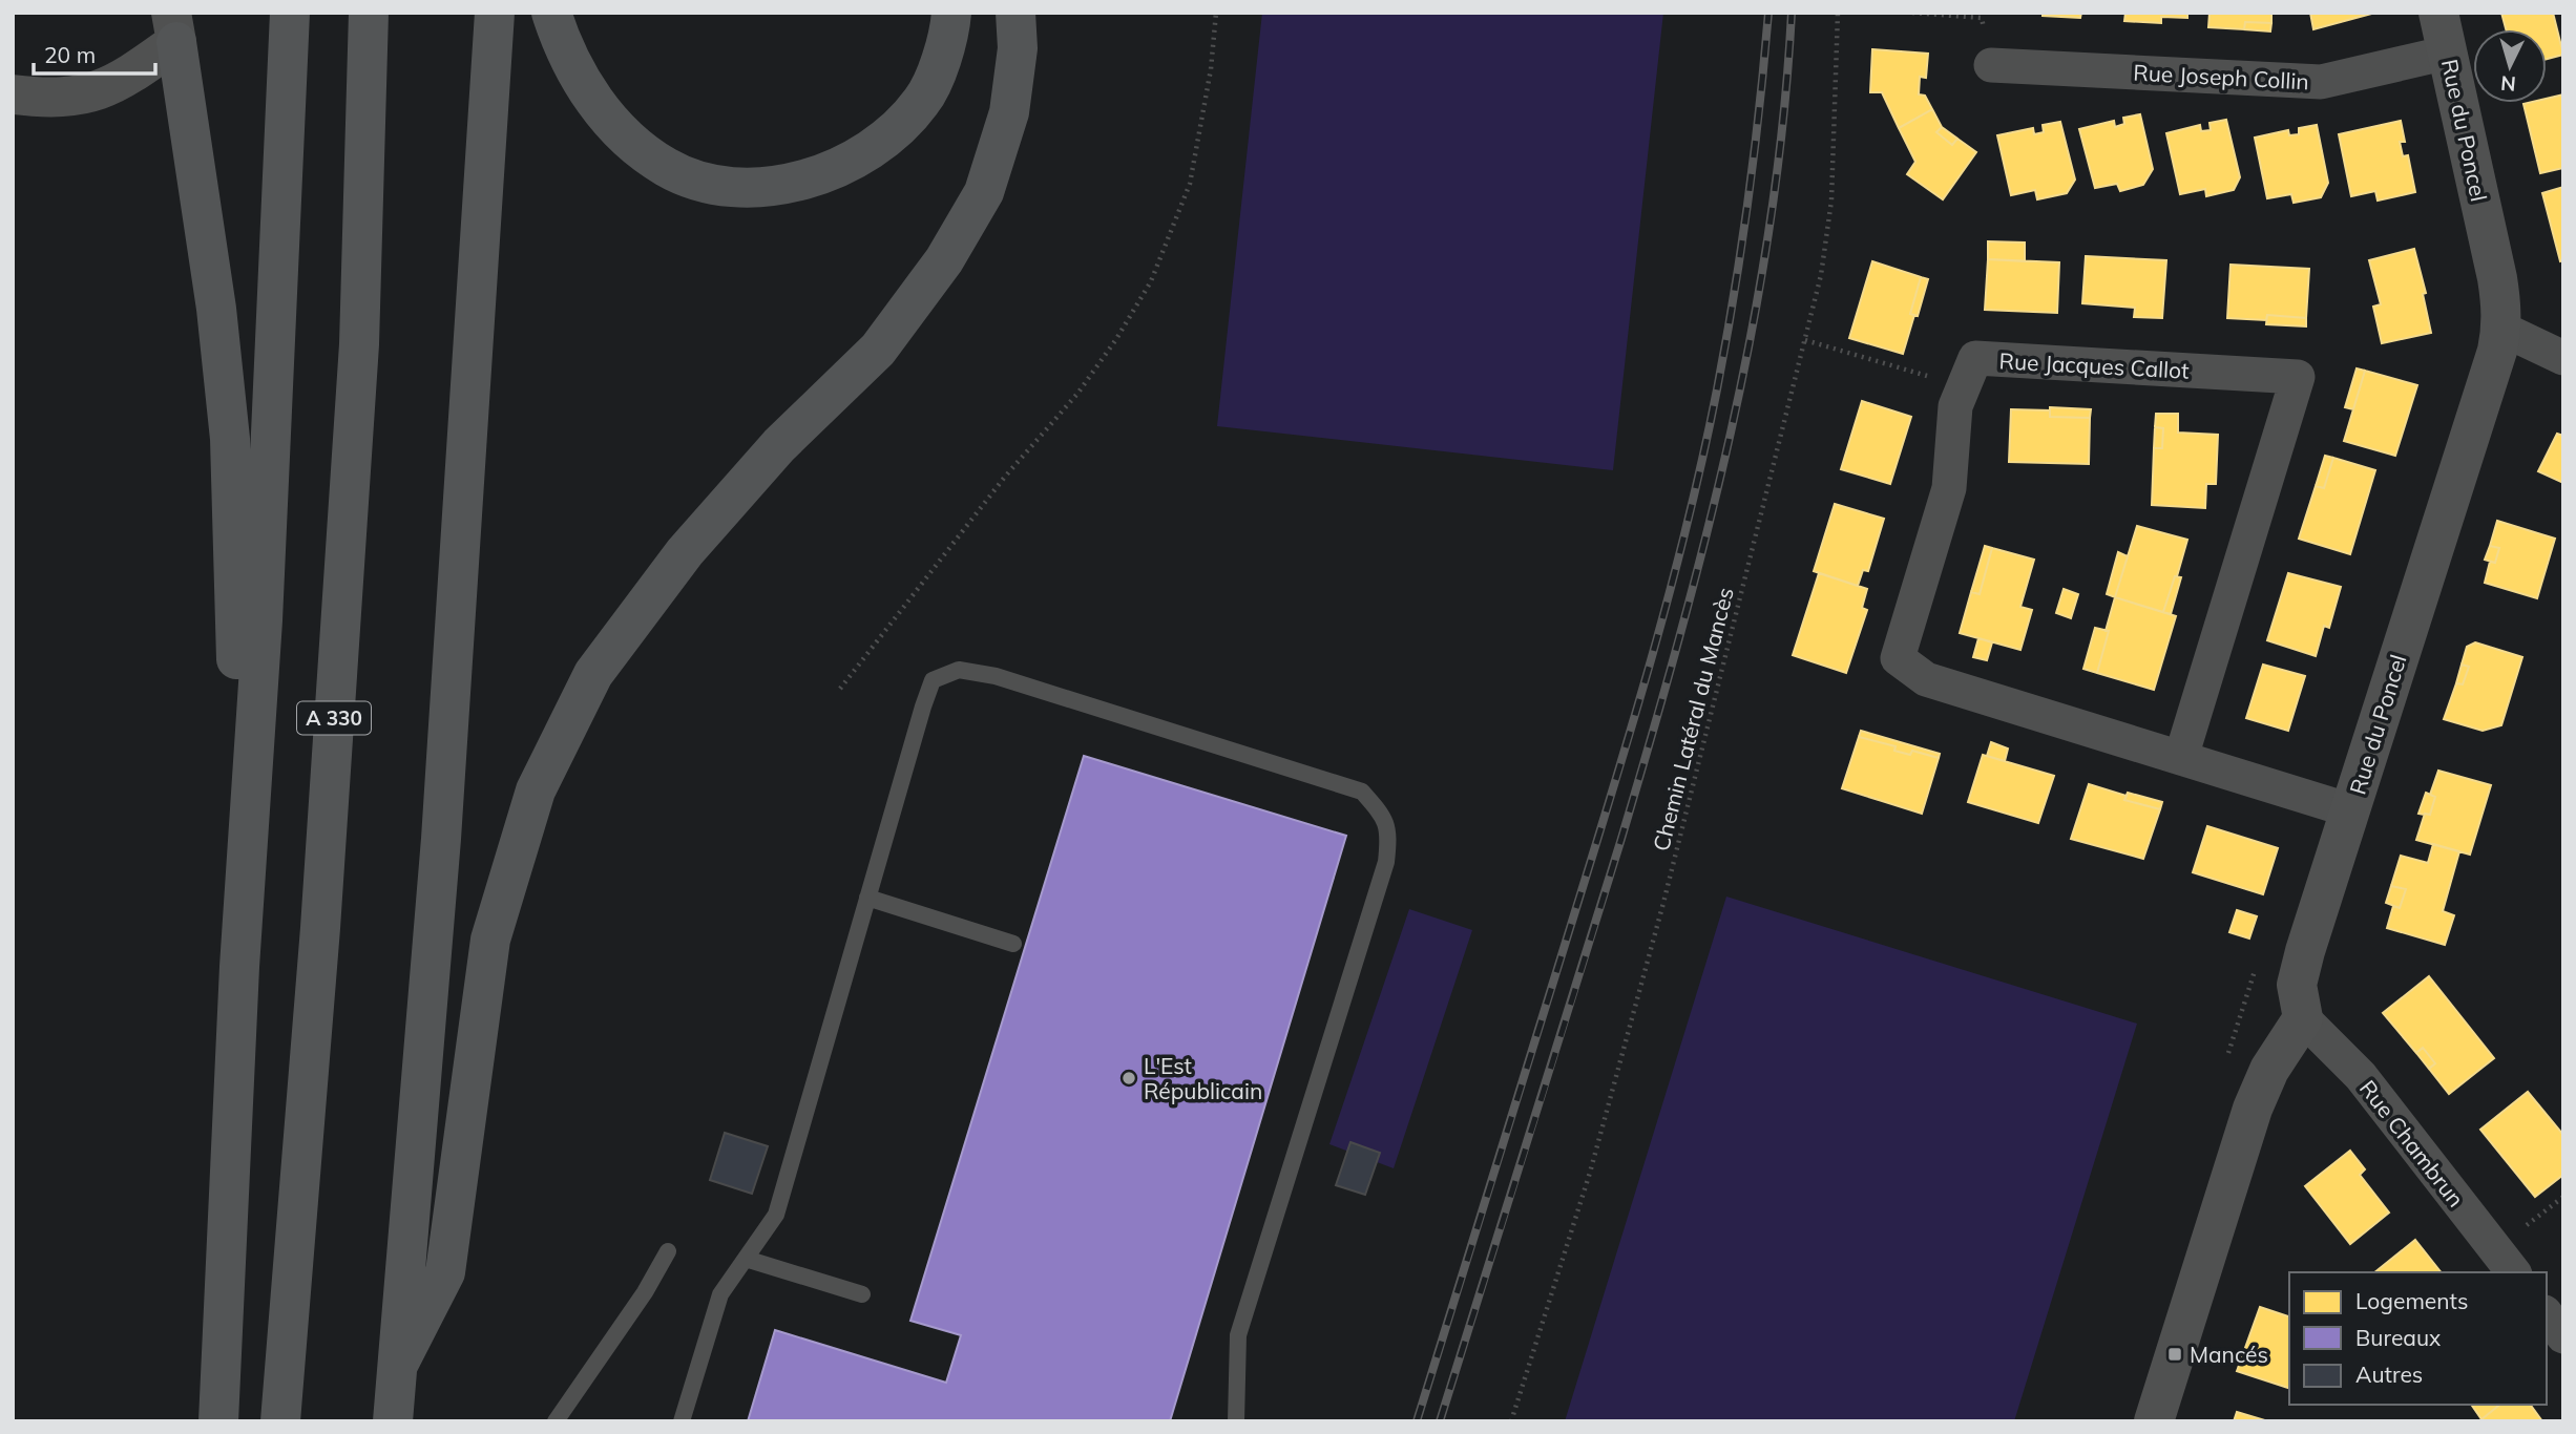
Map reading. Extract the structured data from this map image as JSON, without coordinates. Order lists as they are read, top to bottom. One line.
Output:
{"streets":{"highway":["A 330"],"street":["Rue Joseph Collin","Rue du Poncel","Rue Jacques Callot","Rue Chambrun"],"path":["Chemin Latéral du Mancès"]},"crossings":[["Rue Joseph Collin","Rue du Poncel"],["Rue du Poncel","Rue Jacques Callot"],["Rue du Poncel","Rue Chambrun"]],"places":{"other":["L'Est Républicain"],"transit":["Mancés"]},"legend":["Logements","Bureaux","Autres"],"scale_bar":"20 m","north":"bottom"}
